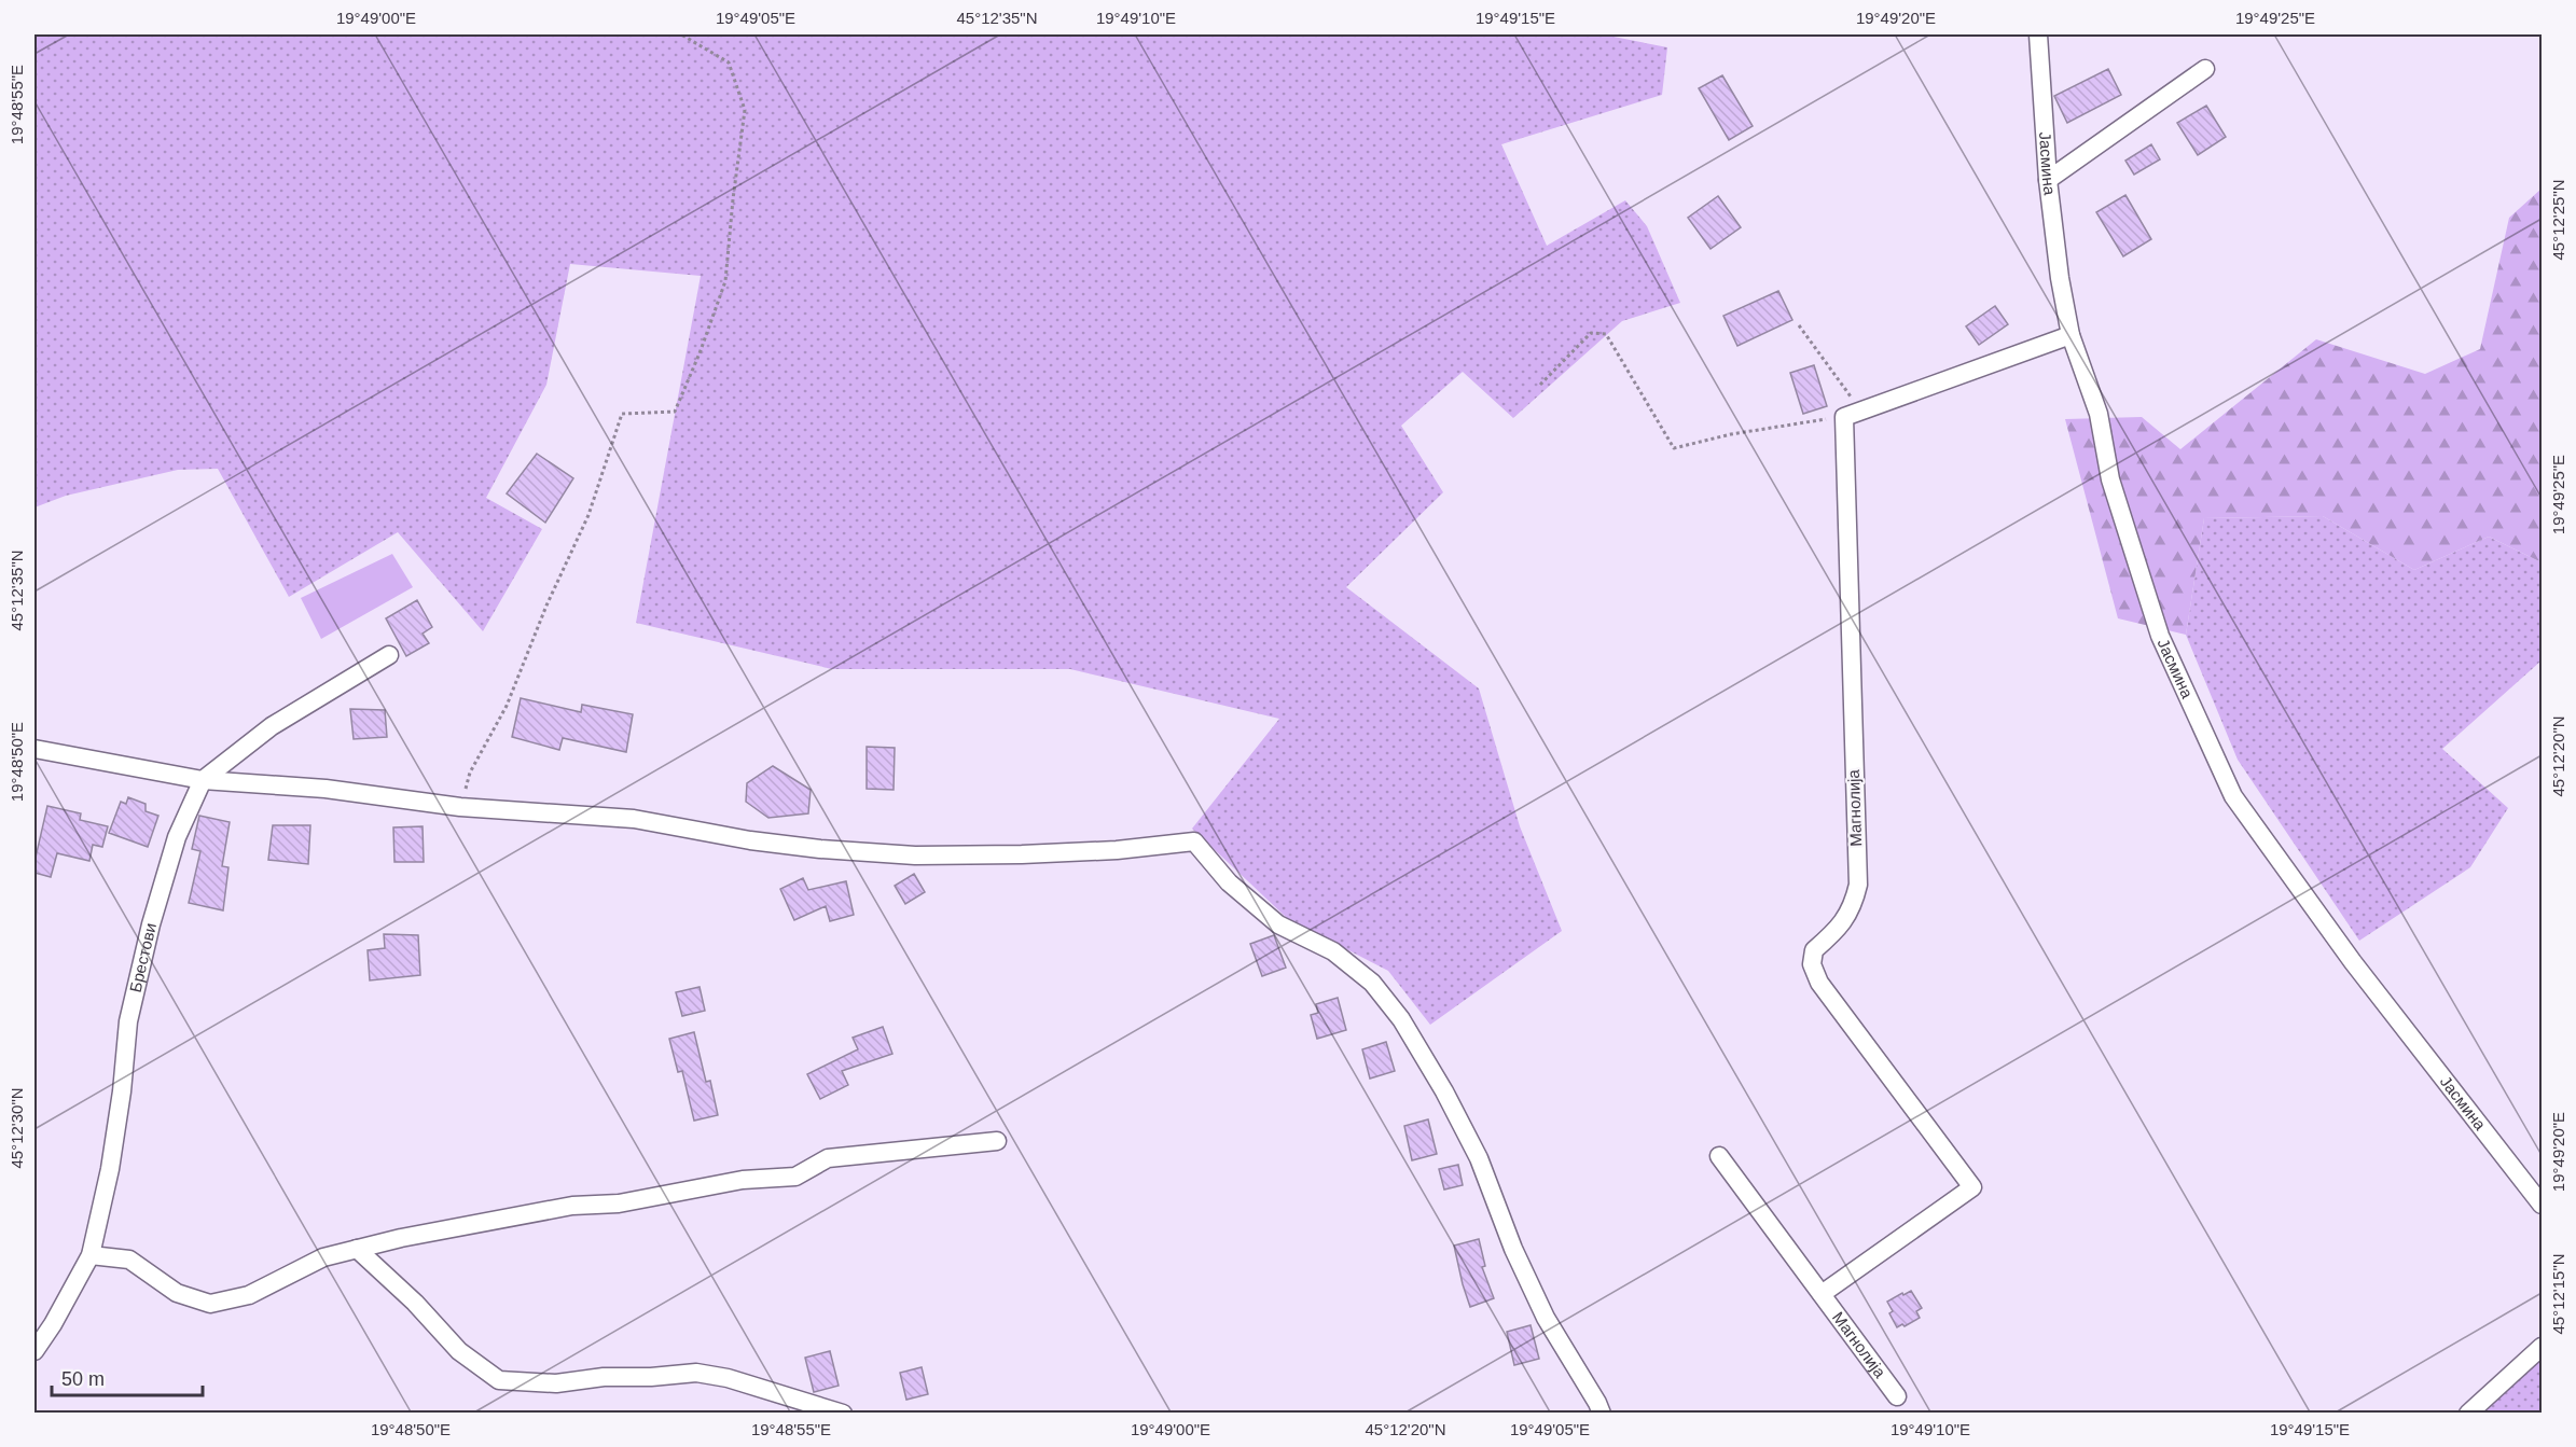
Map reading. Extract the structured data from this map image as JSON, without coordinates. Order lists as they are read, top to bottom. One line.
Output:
{"streets":{"street":["Јасмина","Магнолија","Брестови"]},"scale_bar":"50 m","coordinates":["19°49'00\"E","19°49'05\"E","45°12'35\"N","19°49'10\"E","19°49'15\"E","19°49'20\"E","19°49'25\"E","19°48'55\"E","45°12'25\"N","45°12'20\"N","19°48'50\"E","45°12'30\"N","45°12'15\"N"]}
